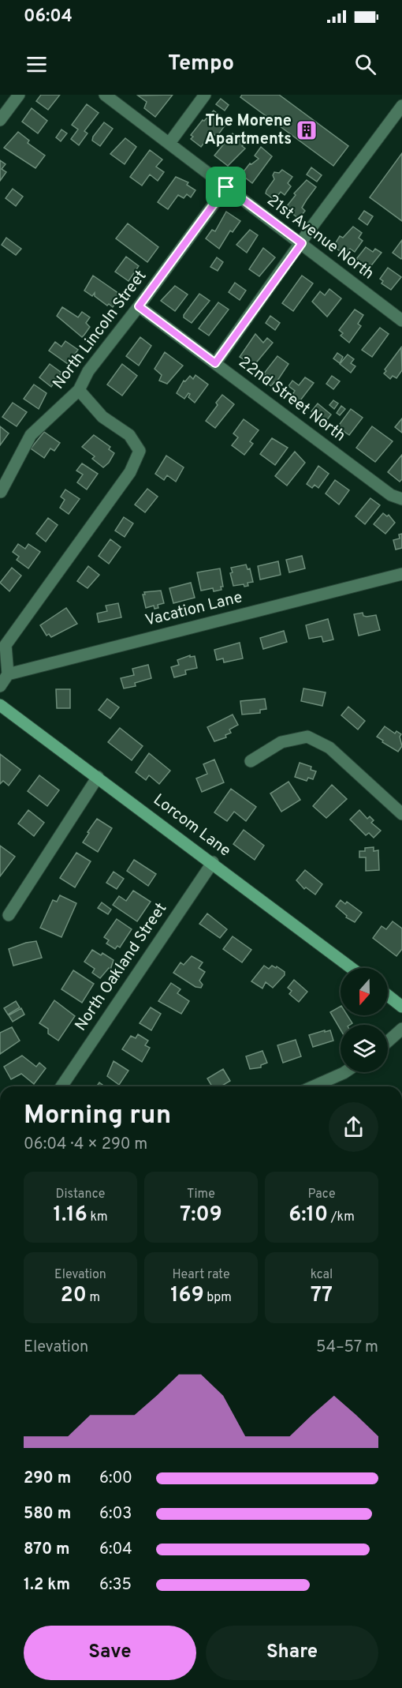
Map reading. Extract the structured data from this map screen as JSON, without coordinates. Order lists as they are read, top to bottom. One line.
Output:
{"streets":{"street":["21st Avenue North","North Lincoln Street","22nd Street North","Vacation Lane","Lorcom Lane","North Oakland Street"]},"crossings":[["21st Avenue North","North Lincoln Street"],["North Lincoln Street","22nd Street North"],["Lorcom Lane","North Oakland Street"]],"places":{"building":["The Morene Apartments"]},"north":"bottom","page":{"status":"06:04","header":"Tempo","heading":["Morning run","06:04 · 4 × 290 m"],"stats":[["Distance","1.16 km"],["Time","7:09"],["Pace","6:10 /km"],["Elevation","20 m"],["Heart rate","169 bpm"],["kcal","77"]],"chart":["Elevation","54–57 m"],"list":[{"name":"290 m","note":"6:00"},{"name":"580 m","note":"6:03"},{"name":"870 m","note":"6:04"},{"name":"1.2 km","note":"6:35"}],"buttons":["Save","Share"]}}
